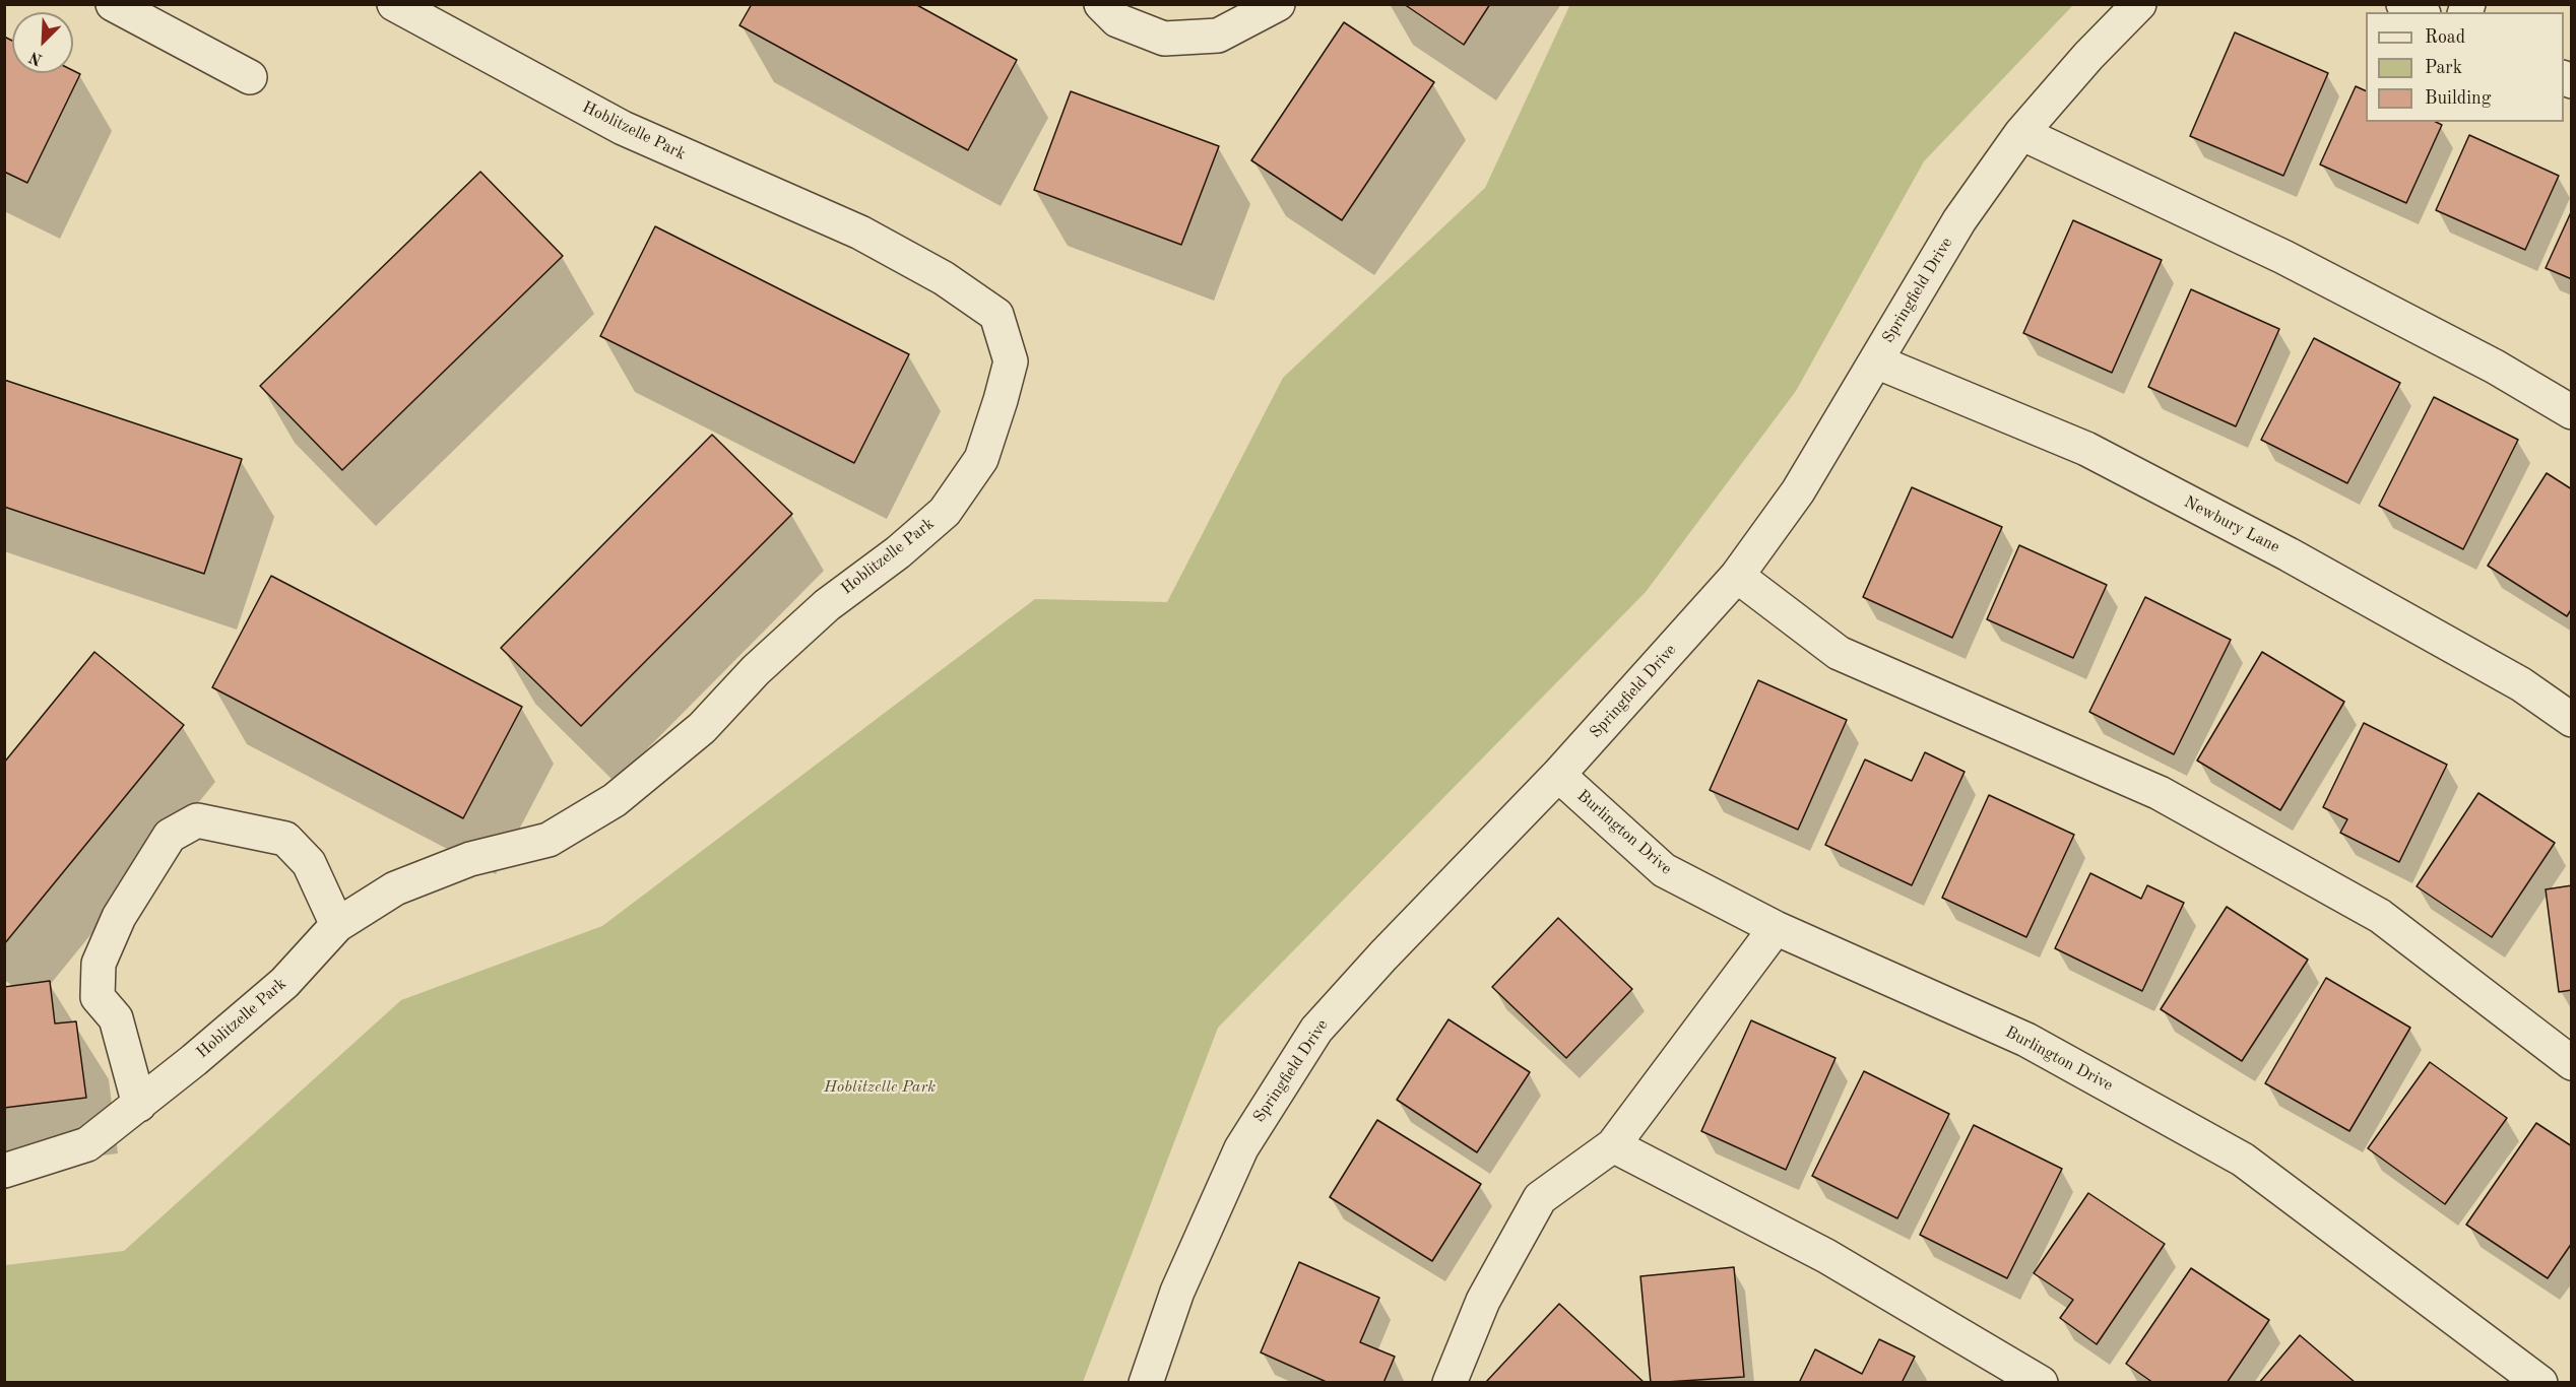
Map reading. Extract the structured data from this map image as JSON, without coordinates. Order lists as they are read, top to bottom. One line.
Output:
{"streets":{"street":["Hoblitzelle Park","Springfield Drive","Newbury Lane","Burlington Drive"]},"crossings":[["Springfield Drive","Newbury Lane"],["Springfield Drive","Burlington Drive"]],"parks":["Hoblitzelle Park"],"legend":["Road","Park","Building"],"north":"bottom left"}
